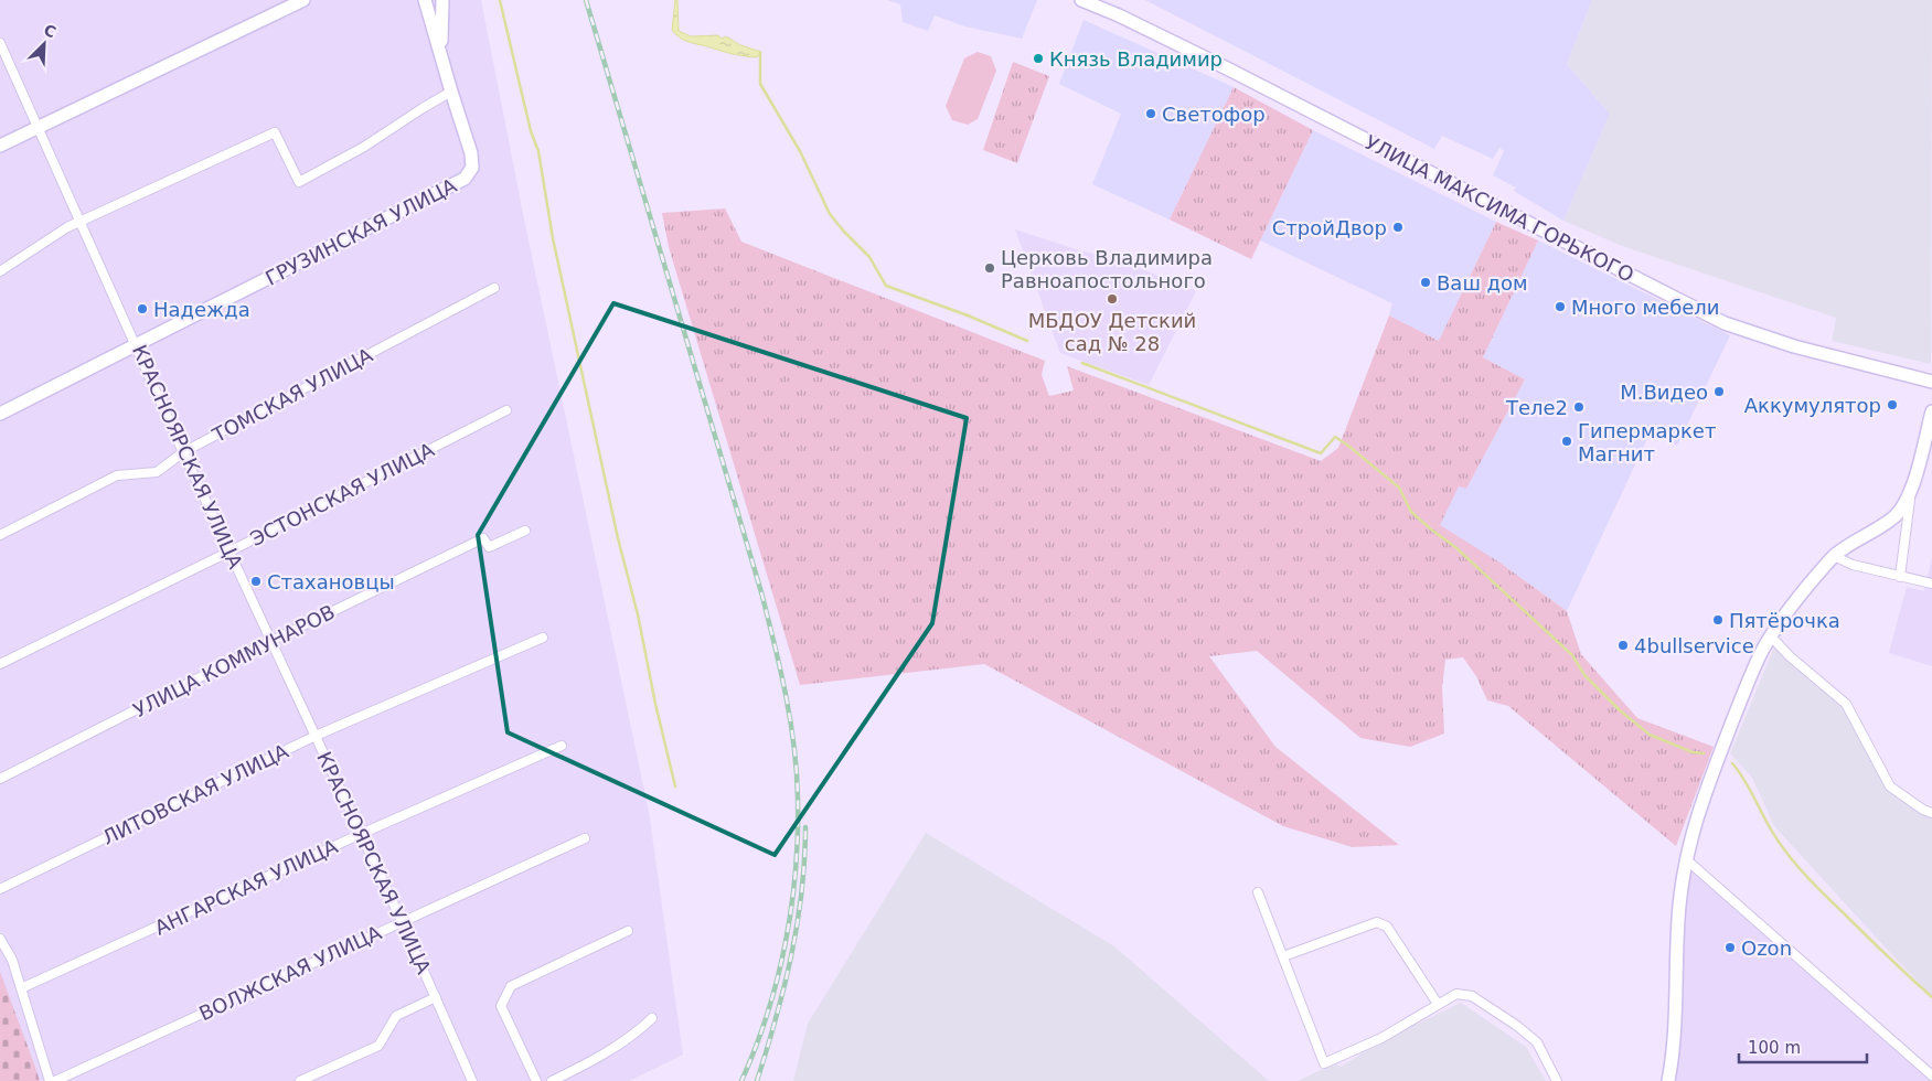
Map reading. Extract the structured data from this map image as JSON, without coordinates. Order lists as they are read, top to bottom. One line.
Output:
{"streets":{"main road":["УЛИЦА МАКСИМА ГОРЬКОГО","ГРУЗИНСКАЯ УЛИЦА"],"street":["ТОМСКАЯ УЛИЦА","КРАСНОЯРСКАЯ УЛИЦА","ЭСТОНСКАЯ УЛИЦА","УЛИЦА КОММУНАРОВ","ЛИТОВСКАЯ УЛИЦА","АНГАРСКАЯ УЛИЦА","ВОЛЖСКАЯ УЛИЦА"]},"crossings":[["ГРУЗИНСКАЯ УЛИЦА","КРАСНОЯРСКАЯ УЛИЦА"],["ТОМСКАЯ УЛИЦА","КРАСНОЯРСКАЯ УЛИЦА"],["КРАСНОЯРСКАЯ УЛИЦА","ЭСТОНСКАЯ УЛИЦА"],["КРАСНОЯРСКАЯ УЛИЦА","УЛИЦА КОММУНАРОВ"],["КРАСНОЯРСКАЯ УЛИЦА","ЛИТОВСКАЯ УЛИЦА"],["КРАСНОЯРСКАЯ УЛИЦА","АНГАРСКАЯ УЛИЦА"],["КРАСНОЯРСКАЯ УЛИЦА","ВОЛЖСКАЯ УЛИЦА"]],"places":["Князь Владимир","Светофор","СтройДвор","Церковь Владимира Равноапостольного","Ваш дом","МБДОУ Детский сад № 28","Много мебели","Надежда","М.Видео","Аккумулятор","Теле2","Гипермаркет Магнит","Стахановцы","Пятёрочка","4bullservice","Ozon"],"scale_bar":"100 m","north":"top right"}
